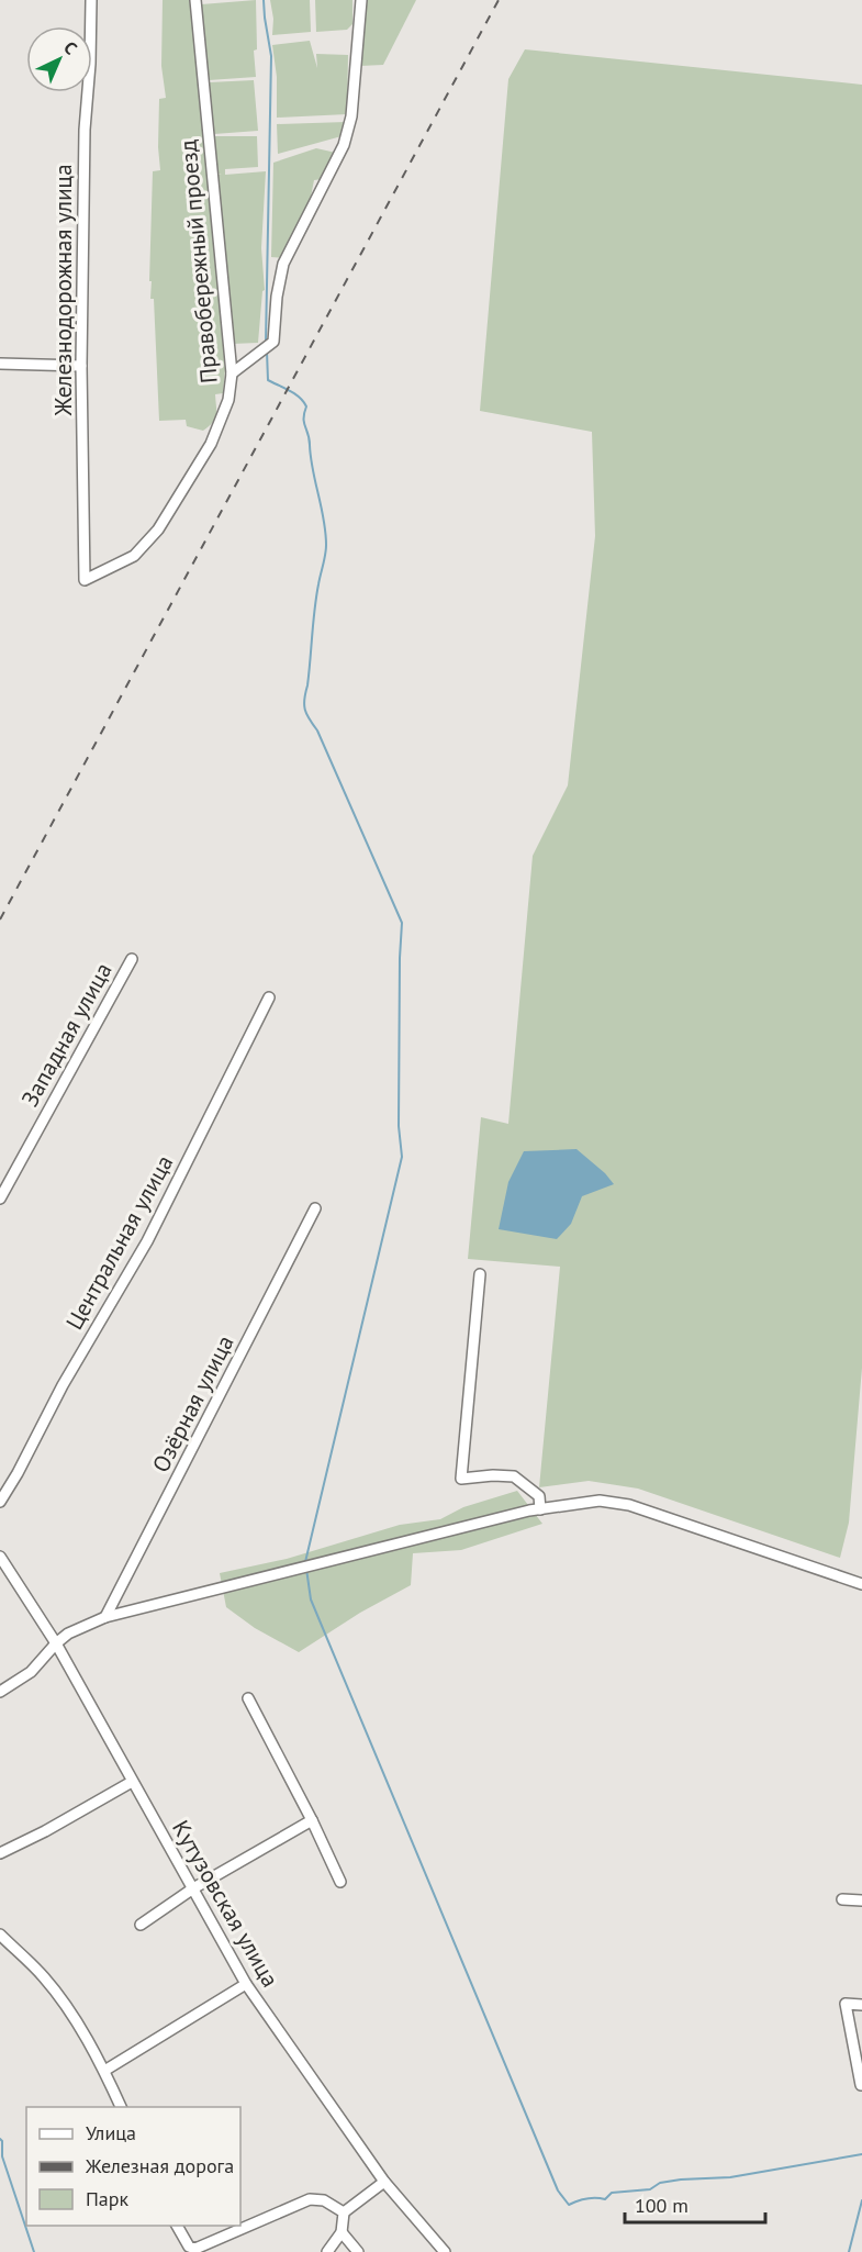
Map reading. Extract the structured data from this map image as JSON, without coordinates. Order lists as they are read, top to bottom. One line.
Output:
{"streets":{"street":["Правобережный проезд","Железнодорожная улица","Западная улица","Центральная улица","Озёрная улица","Кутузовская улица"]},"crossings":[["Правобережный проезд","Железнодорожная улица"]],"legend":["Улица","Железная дорога","Парк"],"scale_bar":"100 m","north":"top right"}
